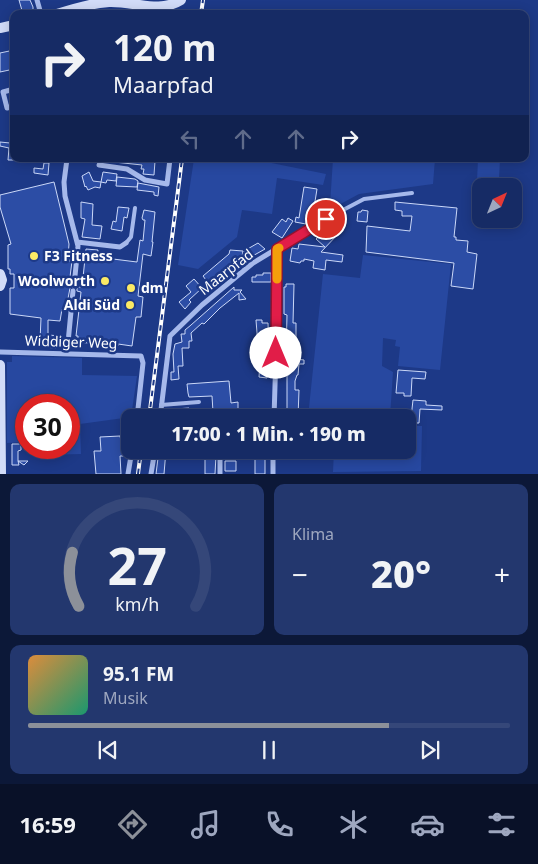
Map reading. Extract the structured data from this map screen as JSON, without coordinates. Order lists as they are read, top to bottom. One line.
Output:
{"streets":{"street":["Maarpfad","Widdiger Weg"]},"places":["F3 Fitness","Woolworth","dm","Aldi Süd"],"north":"top right","page":{"turn":["120 m","Maarpfad"],"limit":"30","trip":"17:00 · 1 Min. · 190 m","tile":"Klima","heat":["−","20°","+"],"song":["95.1 FM","Musik"],"tabs":"16:59","gauge":["27","km/h"]}}
